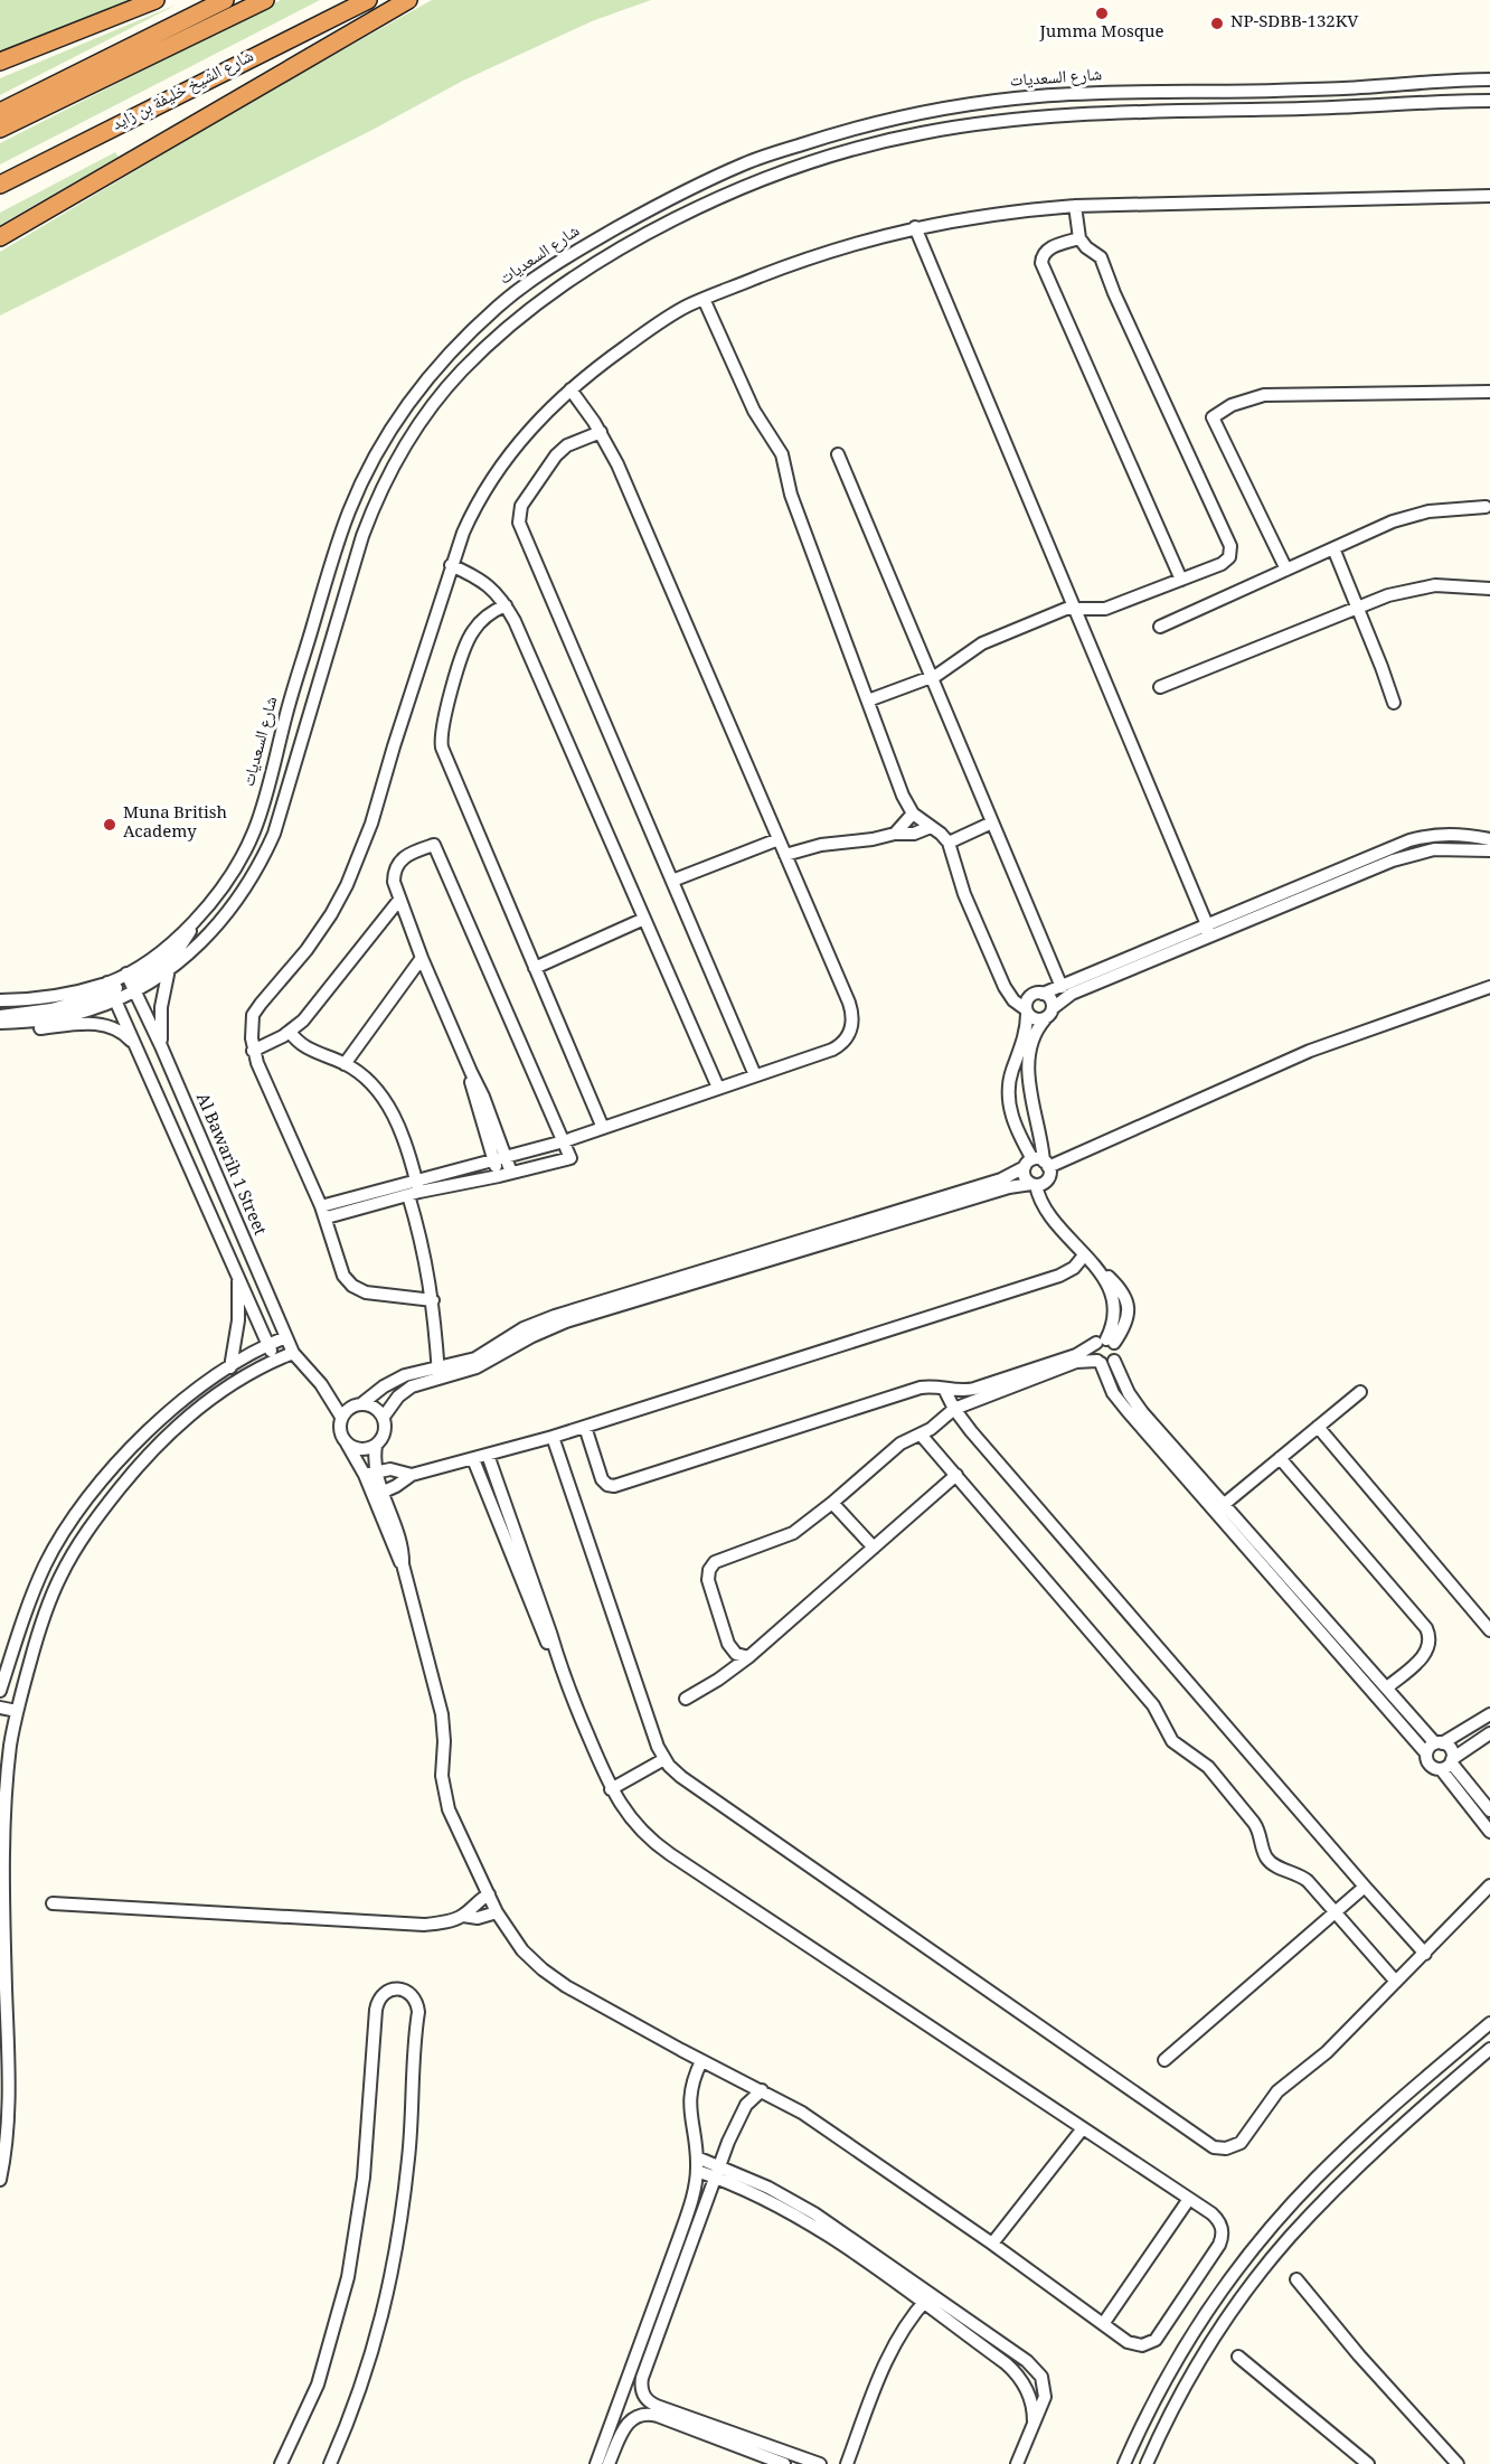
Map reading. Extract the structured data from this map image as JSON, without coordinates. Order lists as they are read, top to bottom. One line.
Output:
{"streets":{"highway":["شارع الشيخ خليفة بن زايد"],"street":["شارع السعديات","Al Bawarih 1 Street"]},"crossings":[["شارع السعديات","Al Bawarih 1 Street"]],"places":["Jumma Mosque","NP-SDBB-132KV","Muna British Academy"]}
